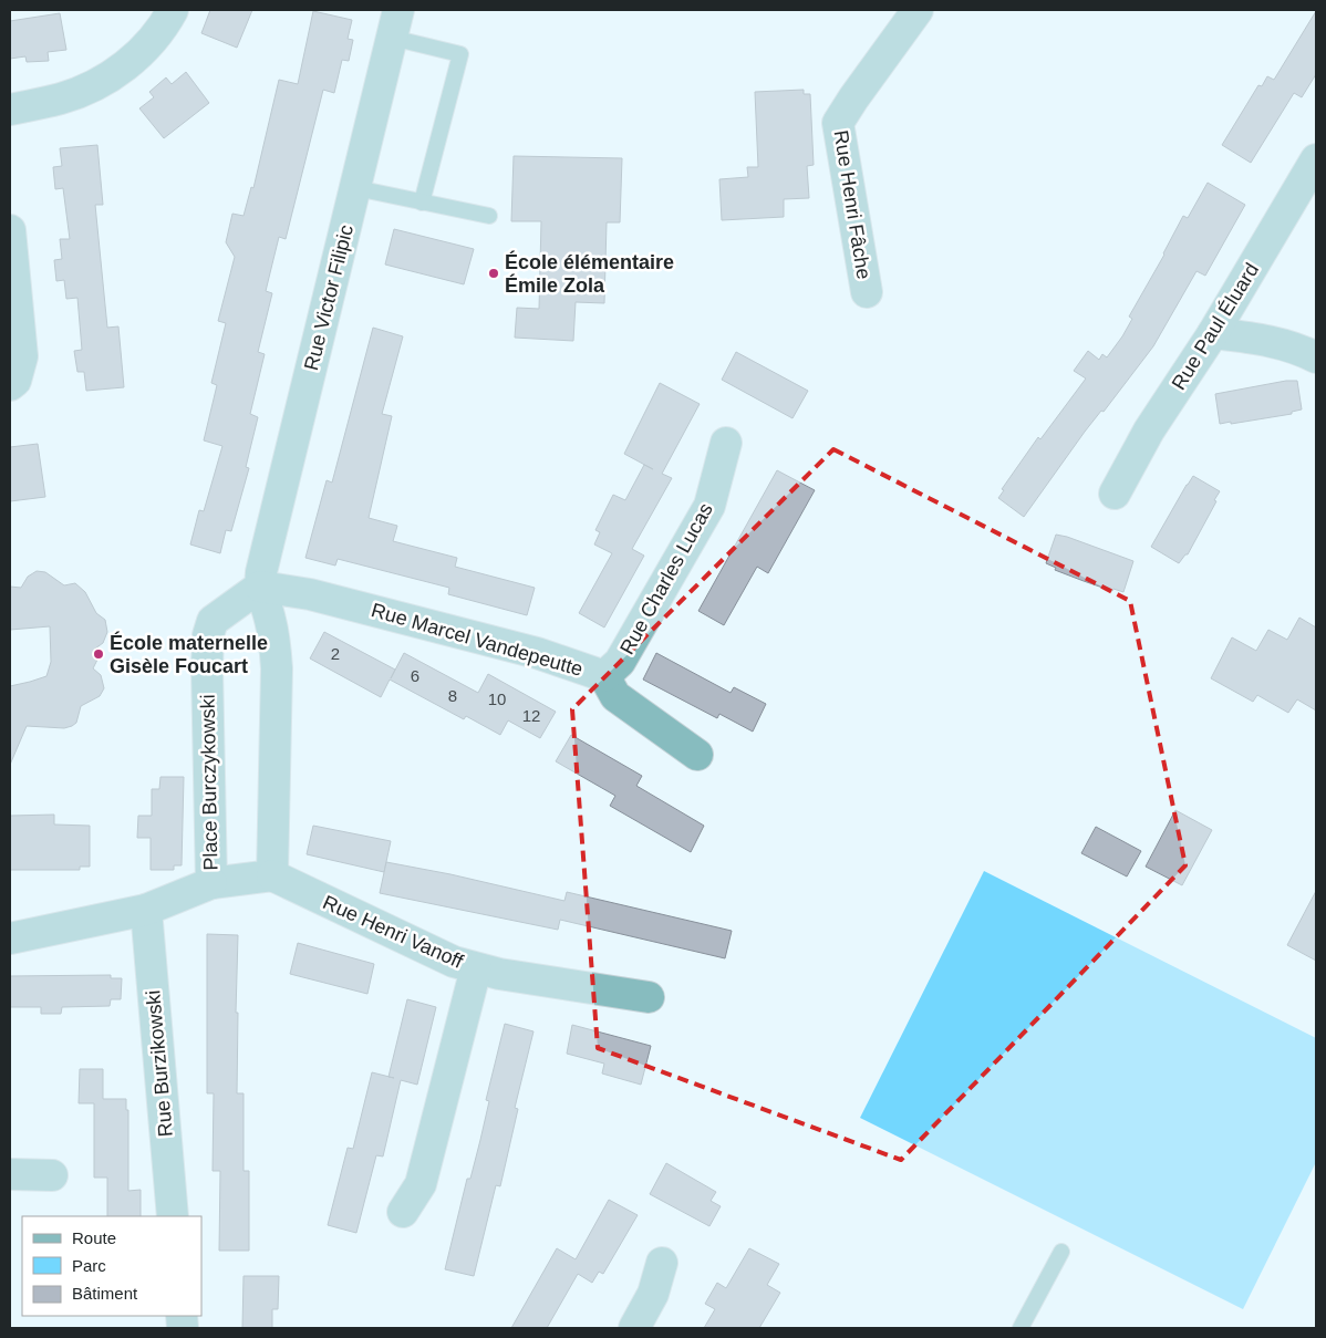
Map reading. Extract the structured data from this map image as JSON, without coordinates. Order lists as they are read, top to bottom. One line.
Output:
{"streets":{"street":["Rue Henri Fâche","Rue Victor Filipic","Rue Paul Éluard","Rue Charles Lucas","Rue Marcel Vandepeutte","Place Burczykowski","Rue Henri Vanoff","Rue Burzikowski"]},"crossings":[["Rue Victor Filipic","Rue Marcel Vandepeutte"],["Rue Victor Filipic","Place Burczykowski"],["Rue Charles Lucas","Rue Marcel Vandepeutte"],["Rue Marcel Vandepeutte","Place Burczykowski"],["Place Burczykowski","Rue Henri Vanoff"]],"places":["École élémentaire Émile Zola","École maternelle Gisèle Foucart"],"house_numbers":["2","6","8","10","12"],"legend":["Route","Parc","Bâtiment"]}
